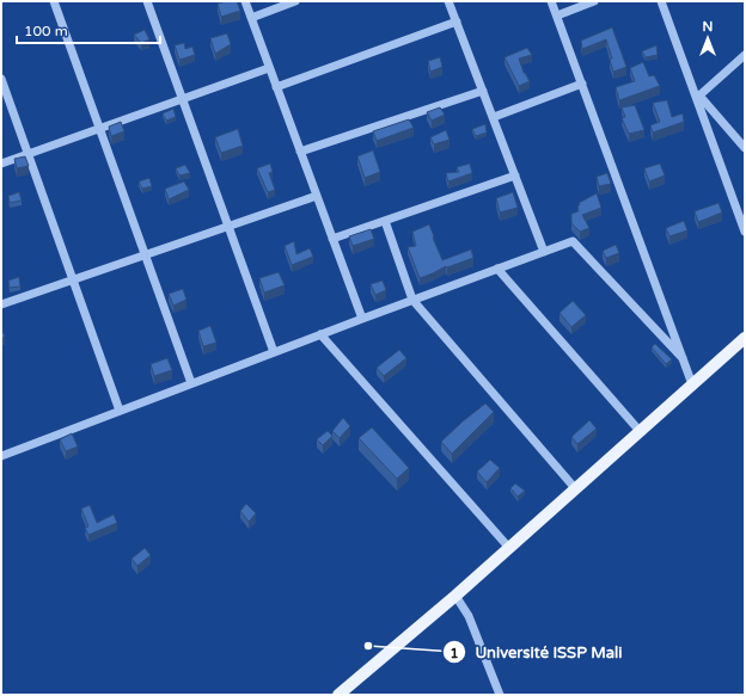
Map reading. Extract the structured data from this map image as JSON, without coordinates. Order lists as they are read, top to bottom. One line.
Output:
{"places":["Université ISSP Mali"],"scale_bar":"100 m","north":"top"}
